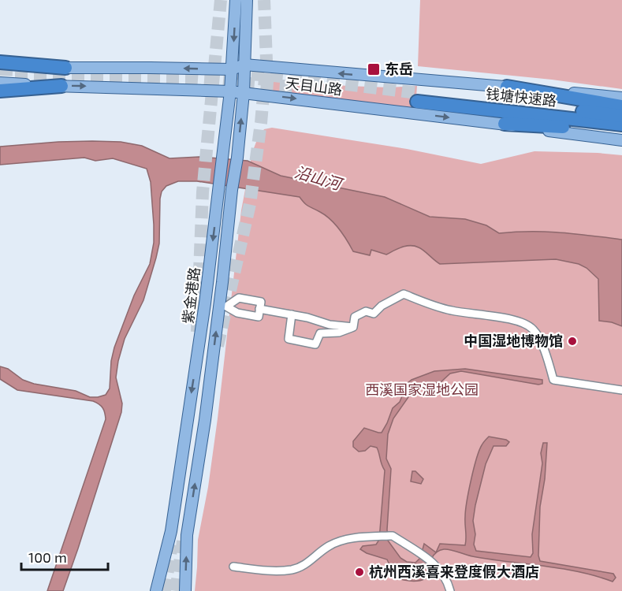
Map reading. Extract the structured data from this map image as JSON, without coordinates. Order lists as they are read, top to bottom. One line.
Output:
{"streets":{"highway":["钱塘快速路"],"main road":["天目山路","紫金港路"]},"crossings":[["天目山路","紫金港路"]],"water":["沿山河"],"parks":["西溪国家湿地公园"],"places":{"transit":["东岳"],"other":["中国湿地博物馆","杭州西溪喜来登度假大酒店"]},"scale_bar":"100 m"}
